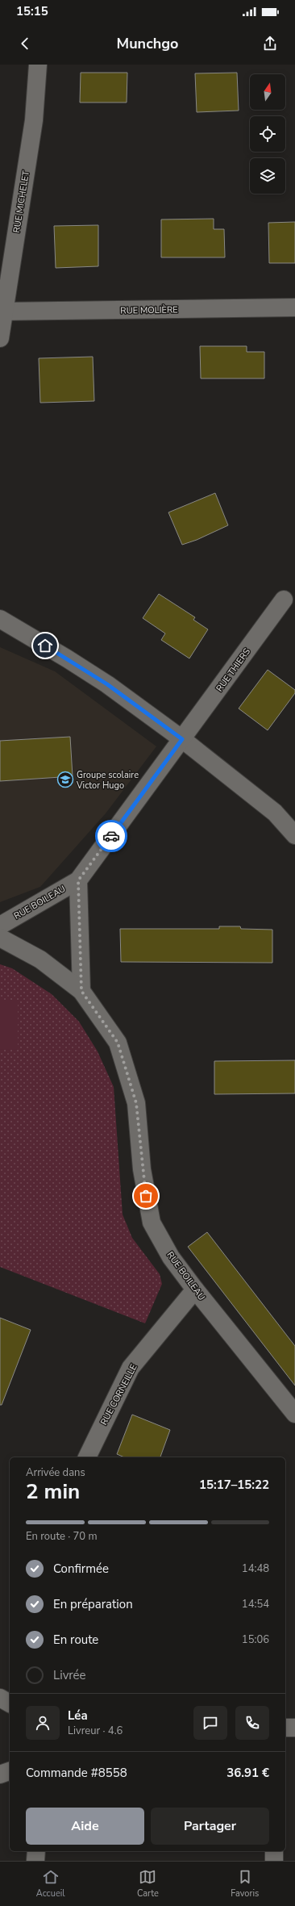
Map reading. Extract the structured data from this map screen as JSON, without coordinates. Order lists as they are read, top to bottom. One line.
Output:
{"streets":{"street":["RUE MICHELET","RUE MOLIÈRE","RUE THIERS","RUE BOILEAU","RUE CORNEILLE"]},"crossings":[["RUE MICHELET","RUE MOLIÈRE"],["RUE THIERS","RUE BOILEAU"],["RUE BOILEAU","RUE CORNEILLE"]],"places":{"school or university":["Groupe scolaire Victor Hugo"]},"north":"top","page":{"status":"15:15","header":"Munchgo","heading":["2 min","Arrivée dans","15:17–15:22"],"panel":["Léa","Livreur · 4.6","Commande #8558","36.91 €"],"bar":"En route · 70 m","list":[["Confirmée","14:48"],["En préparation","14:54"],["En route","15:06"],"Livrée"],"buttons":["Aide","Partager"],"tabs":["Accueil","Carte","Favoris"]}}
